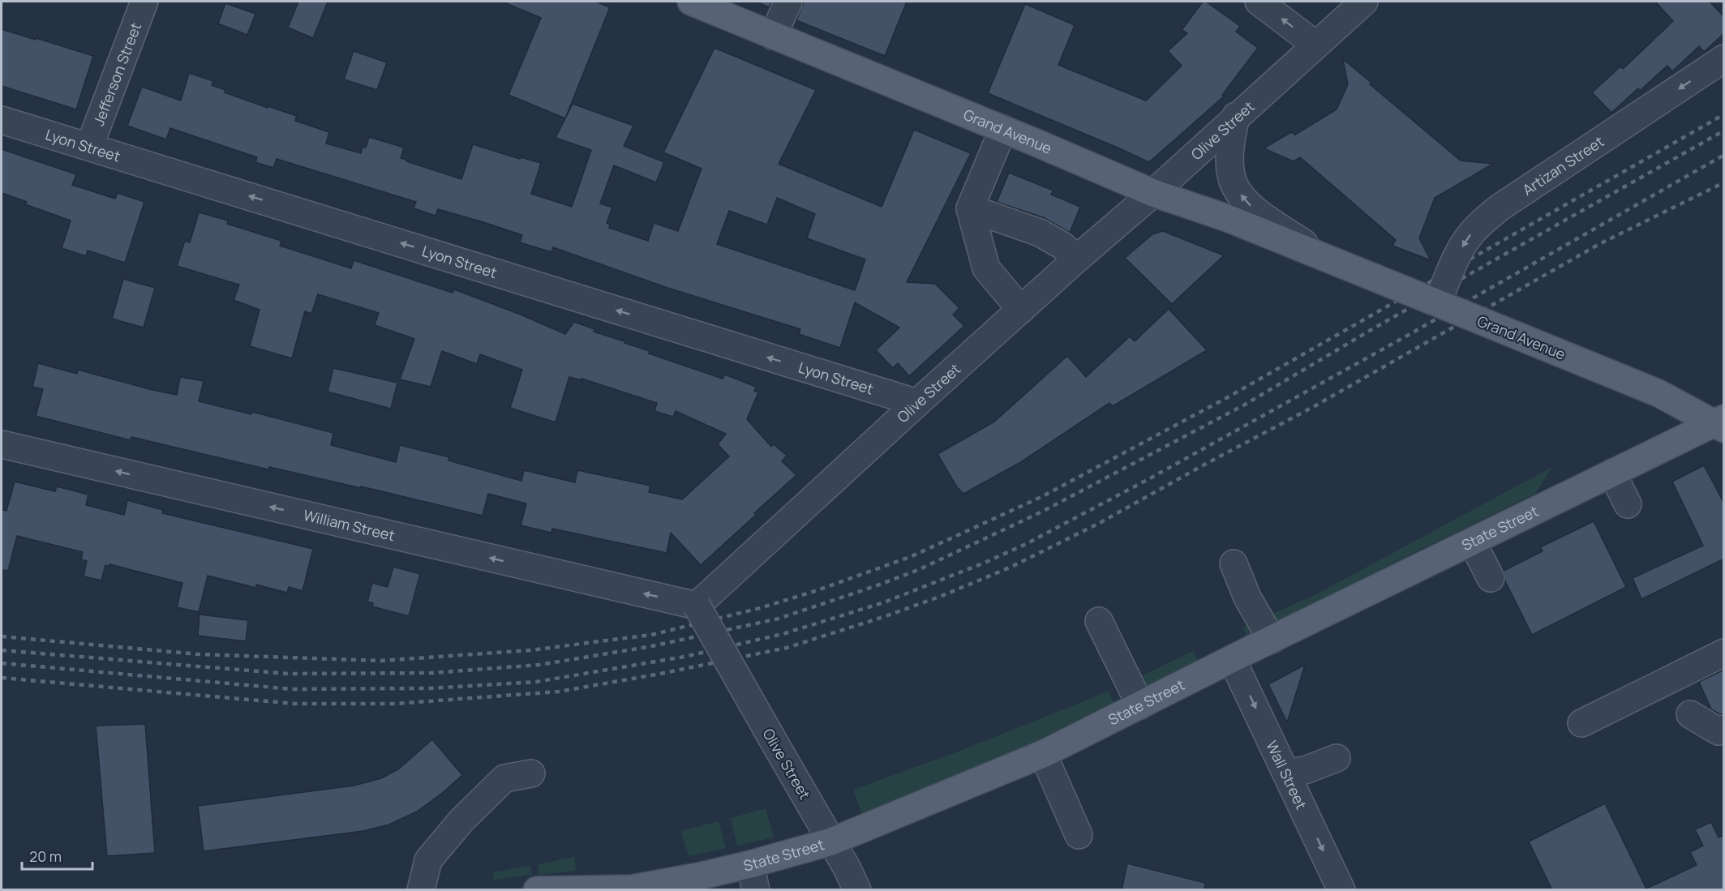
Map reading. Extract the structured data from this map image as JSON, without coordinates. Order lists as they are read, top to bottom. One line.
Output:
{"streets":{"main road":["Grand Avenue","State Street"],"street":["Jefferson Street","Olive Street","Lyon Street","Artizan Street","William Street","Wall Street"]},"crossings":[["Jefferson Street","Lyon Street"],["Olive Street","Grand Avenue"],["Olive Street","Lyon Street"],["Olive Street","William Street"],["Olive Street","State Street"],["Grand Avenue","Artizan Street"],["Grand Avenue","State Street"],["State Street","Wall Street"]],"one_way":["Lyon Street","Artizan Street","William Street"],"scale_bar":"20 m"}
